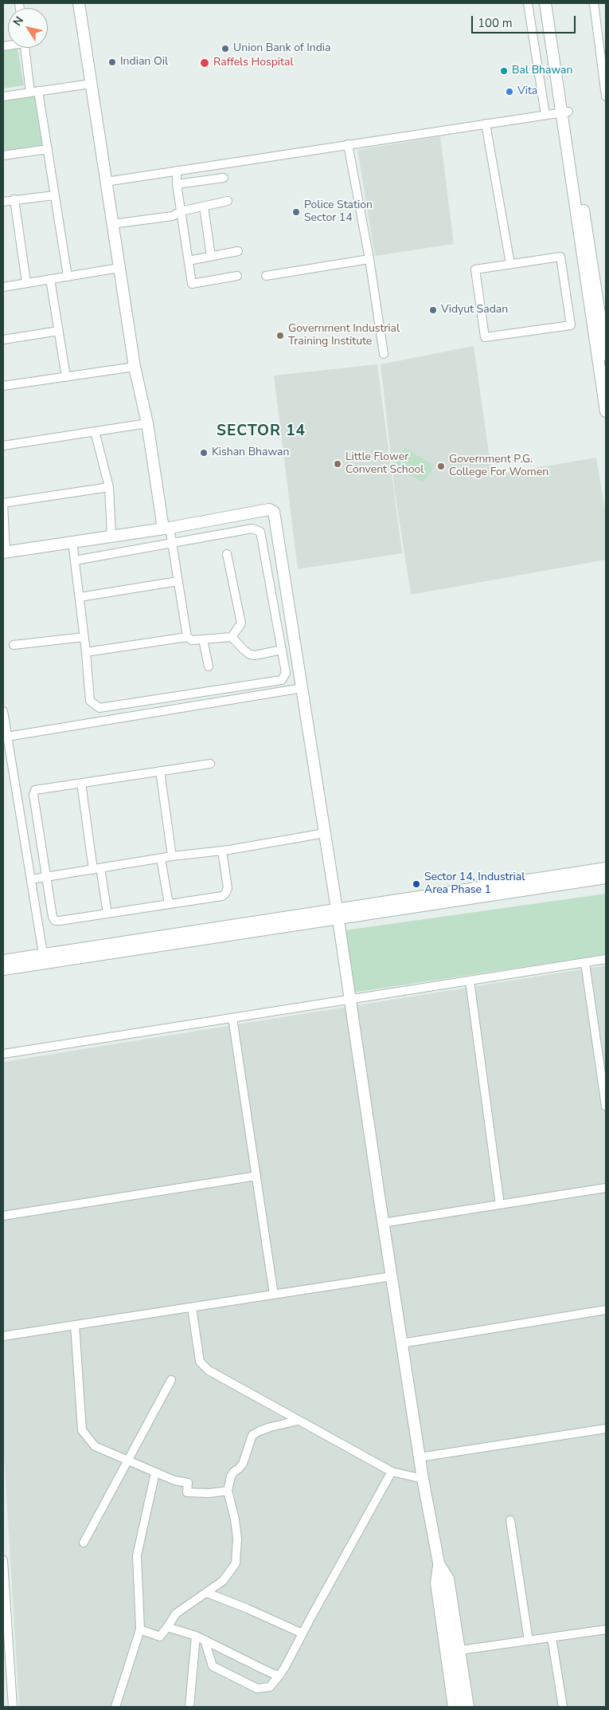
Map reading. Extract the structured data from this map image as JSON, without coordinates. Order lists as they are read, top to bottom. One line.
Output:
{"districts":["SECTOR 14"],"places":["Union Bank of India","Indian Oil","Raffels Hospital","Bal Bhawan","Vita","Police Station Sector 14","Vidyut Sadan","Government Industrial Training Institute","Kishan Bhawan","Little Flower Convent School","Government P.G. College For Women","Sector 14, Industrial Area Phase 1"],"scale_bar":"100 m","north":"top left"}
